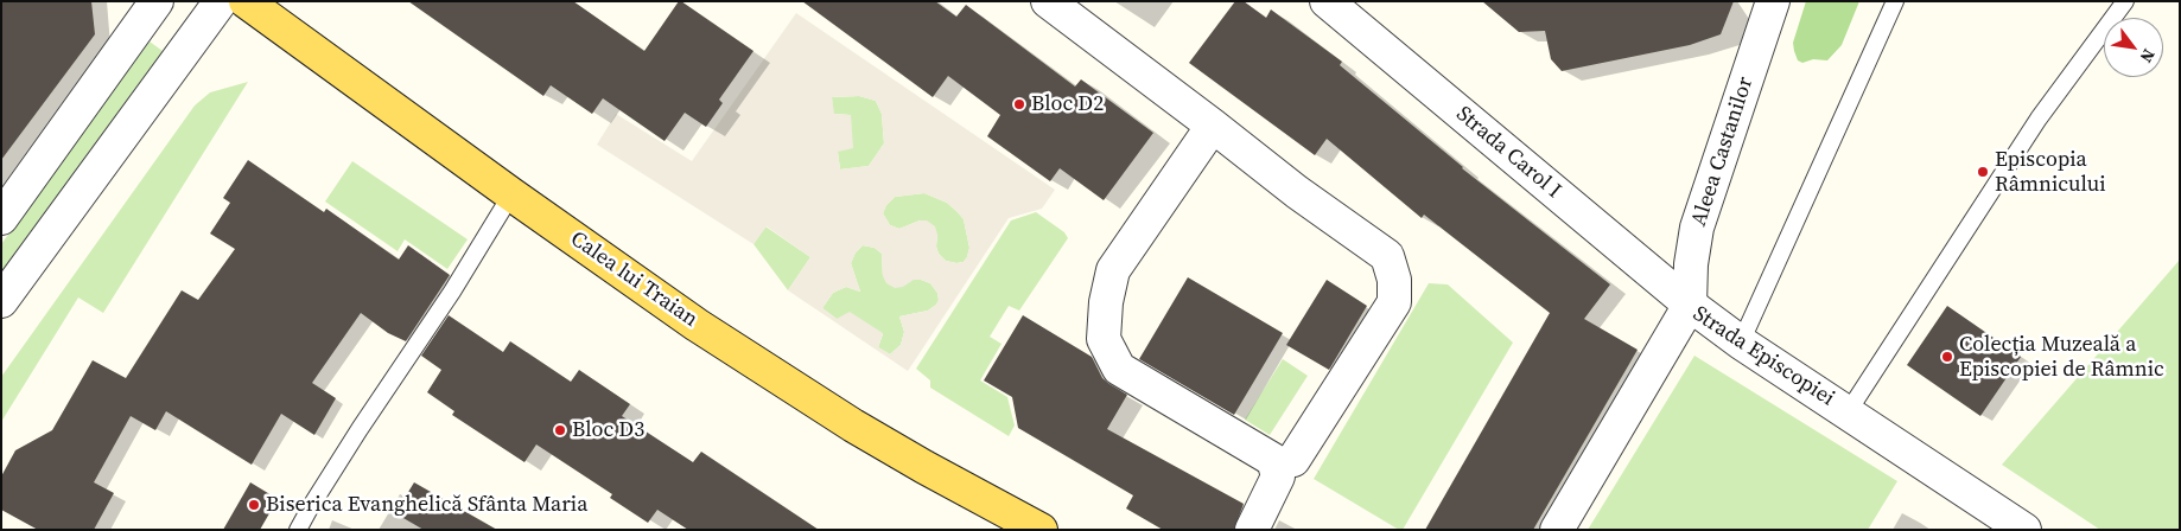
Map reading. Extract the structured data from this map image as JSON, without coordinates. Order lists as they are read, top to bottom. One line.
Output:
{"streets":{"main road":["Calea lui Traian"],"street":["Aleea Castanilor","Strada Carol I","Strada Episcopiei"]},"crossings":[["Aleea Castanilor","Strada Carol I"],["Aleea Castanilor","Strada Episcopiei"],["Strada Carol I","Strada Episcopiei"]],"places":["Bloc D2","Episcopia Râmnicului","Colecția Muzeală a Episcopiei de Râmnic","Bloc D3","Biserica Evanghelică Sfânta Maria"],"north":"bottom right"}
